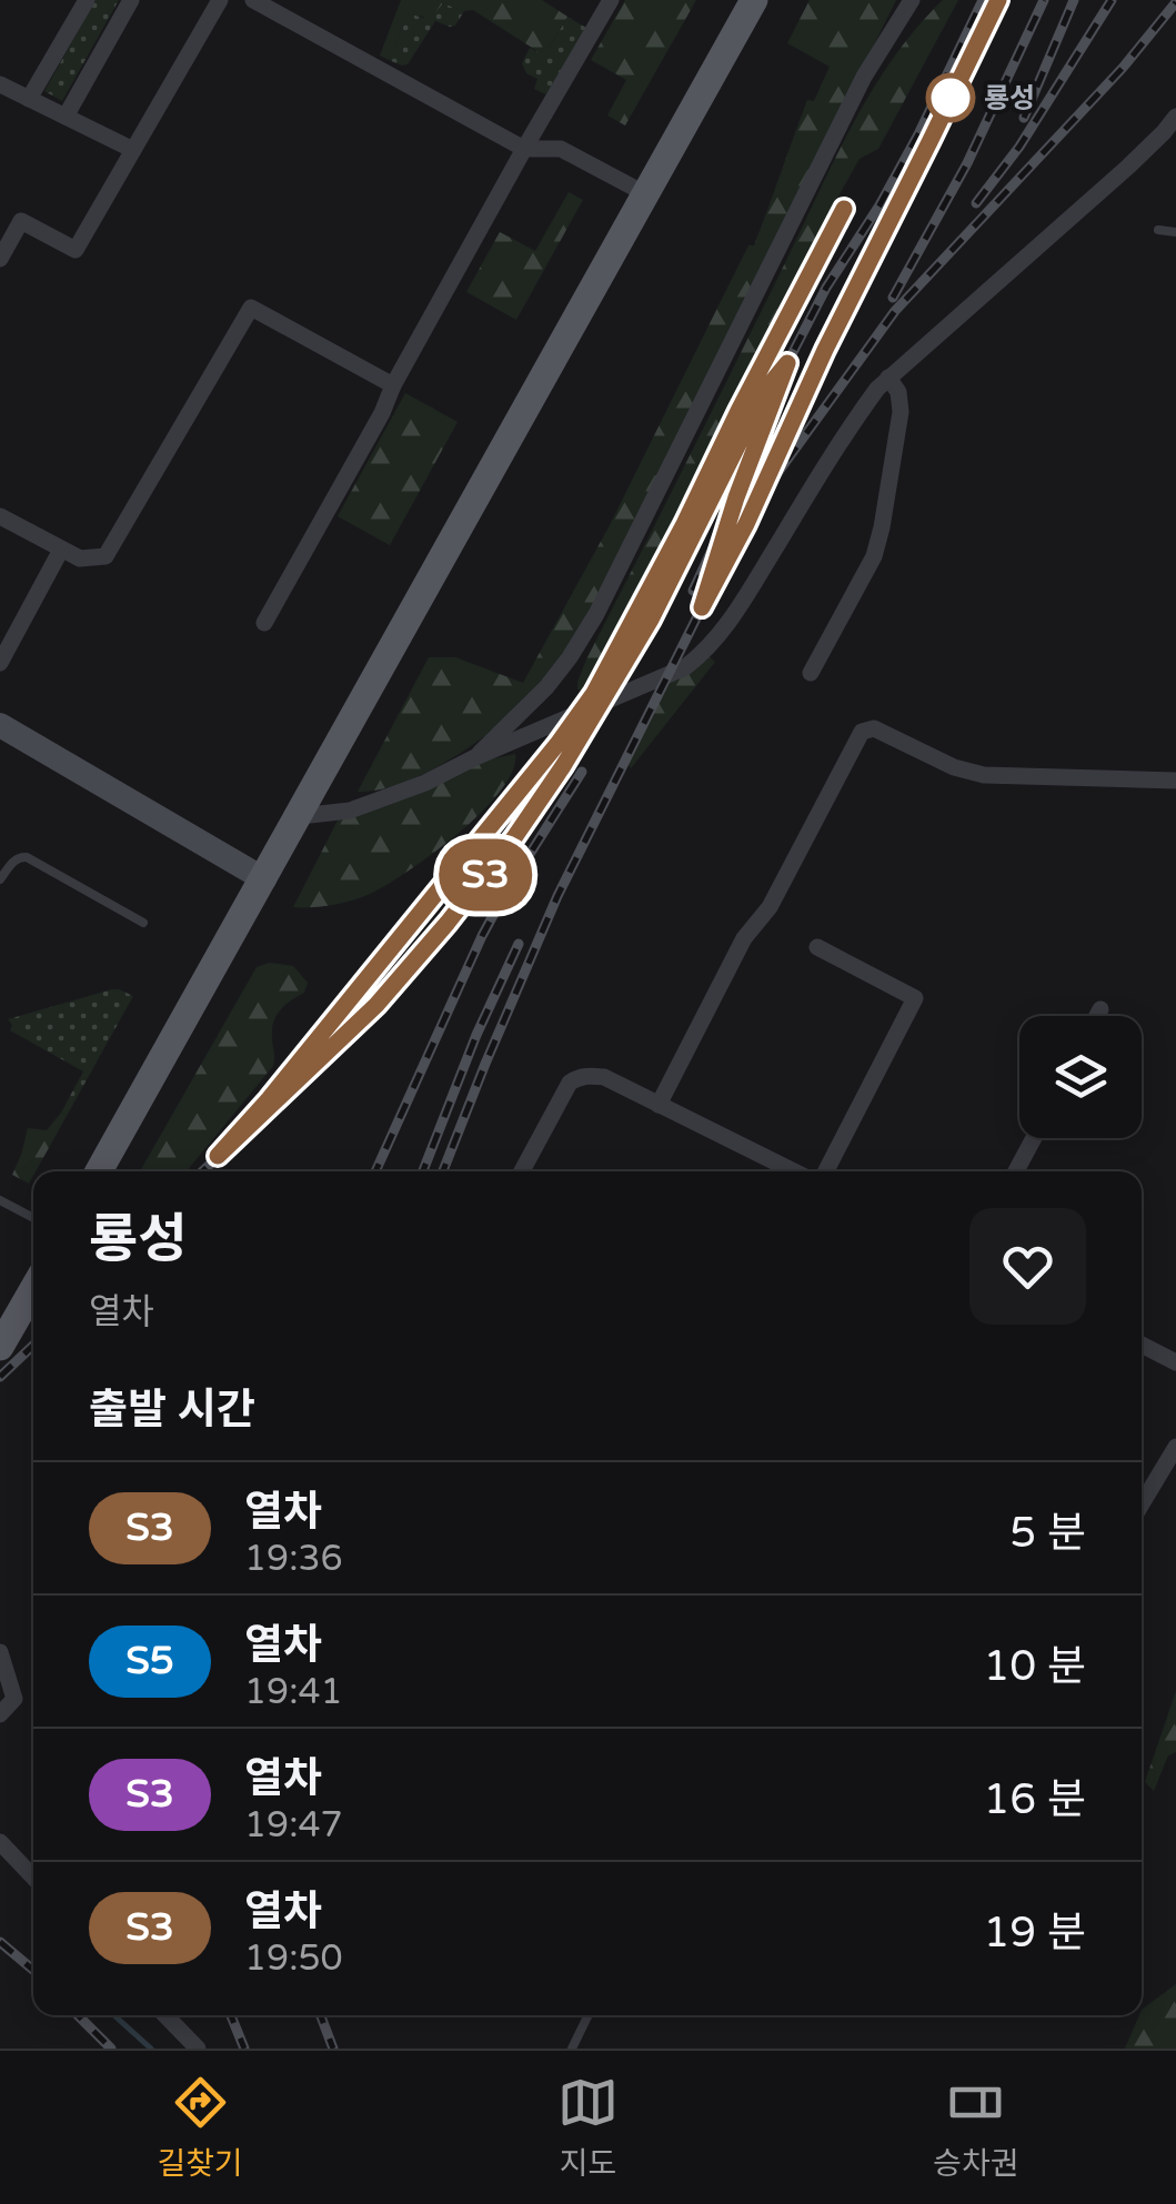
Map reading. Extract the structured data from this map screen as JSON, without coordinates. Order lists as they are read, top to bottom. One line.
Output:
{"places":["룡성"],"page":{"on_map":"S3","heading":[["룡성","열차"],"출발 시간"],"list":[{"mark":"S3","name":"열차","note":"19:36","value":"5 분"},{"mark":"S5","name":"열차","note":"19:41","value":"10 분"},{"mark":"S3","name":"열차","note":"19:47","value":"16 분"},{"mark":"S3","name":"열차","note":"19:50","value":"19 분"}],"tabs":["길찾기","지도","승차권"]}}
